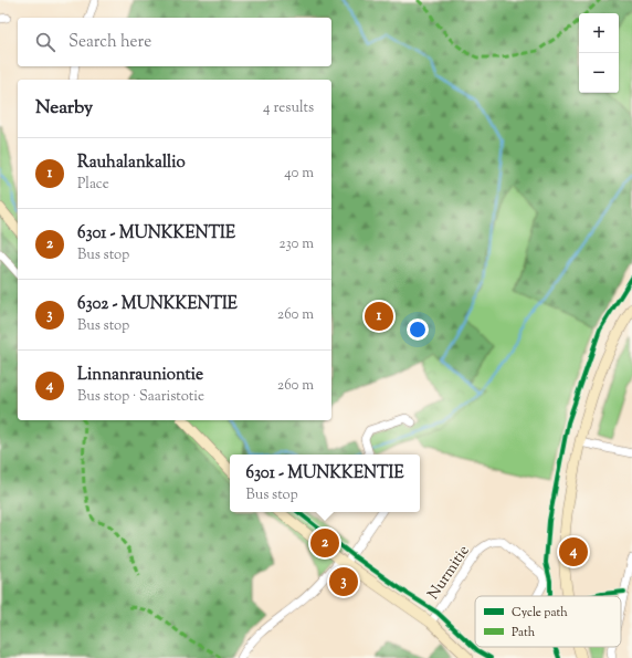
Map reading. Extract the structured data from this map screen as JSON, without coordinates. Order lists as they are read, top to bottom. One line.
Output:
{"streets":{"street":["Nurmitie"]},"legend":["Cycle path","Path"],"page":{"map_buttons":["+","−"],"search":"Search here","heading":["Nearby","4 results"],"list":[{"mark":"1","name":"Rauhalankallio","note":"Place","value":"40 m"},{"mark":"2","name":"6301 - MUNKKENTIE","note":"Bus stop","value":"230 m"},{"mark":"3","name":"6302 - MUNKKENTIE","note":"Bus stop","value":"260 m"},{"mark":"4","name":"Linnanrauniontie","note":"Bus stop · Saaristotie","value":"260 m"}],"pins":["1","2","4","3"],"popup":["6301 - MUNKKENTIE","Bus stop"]}}
